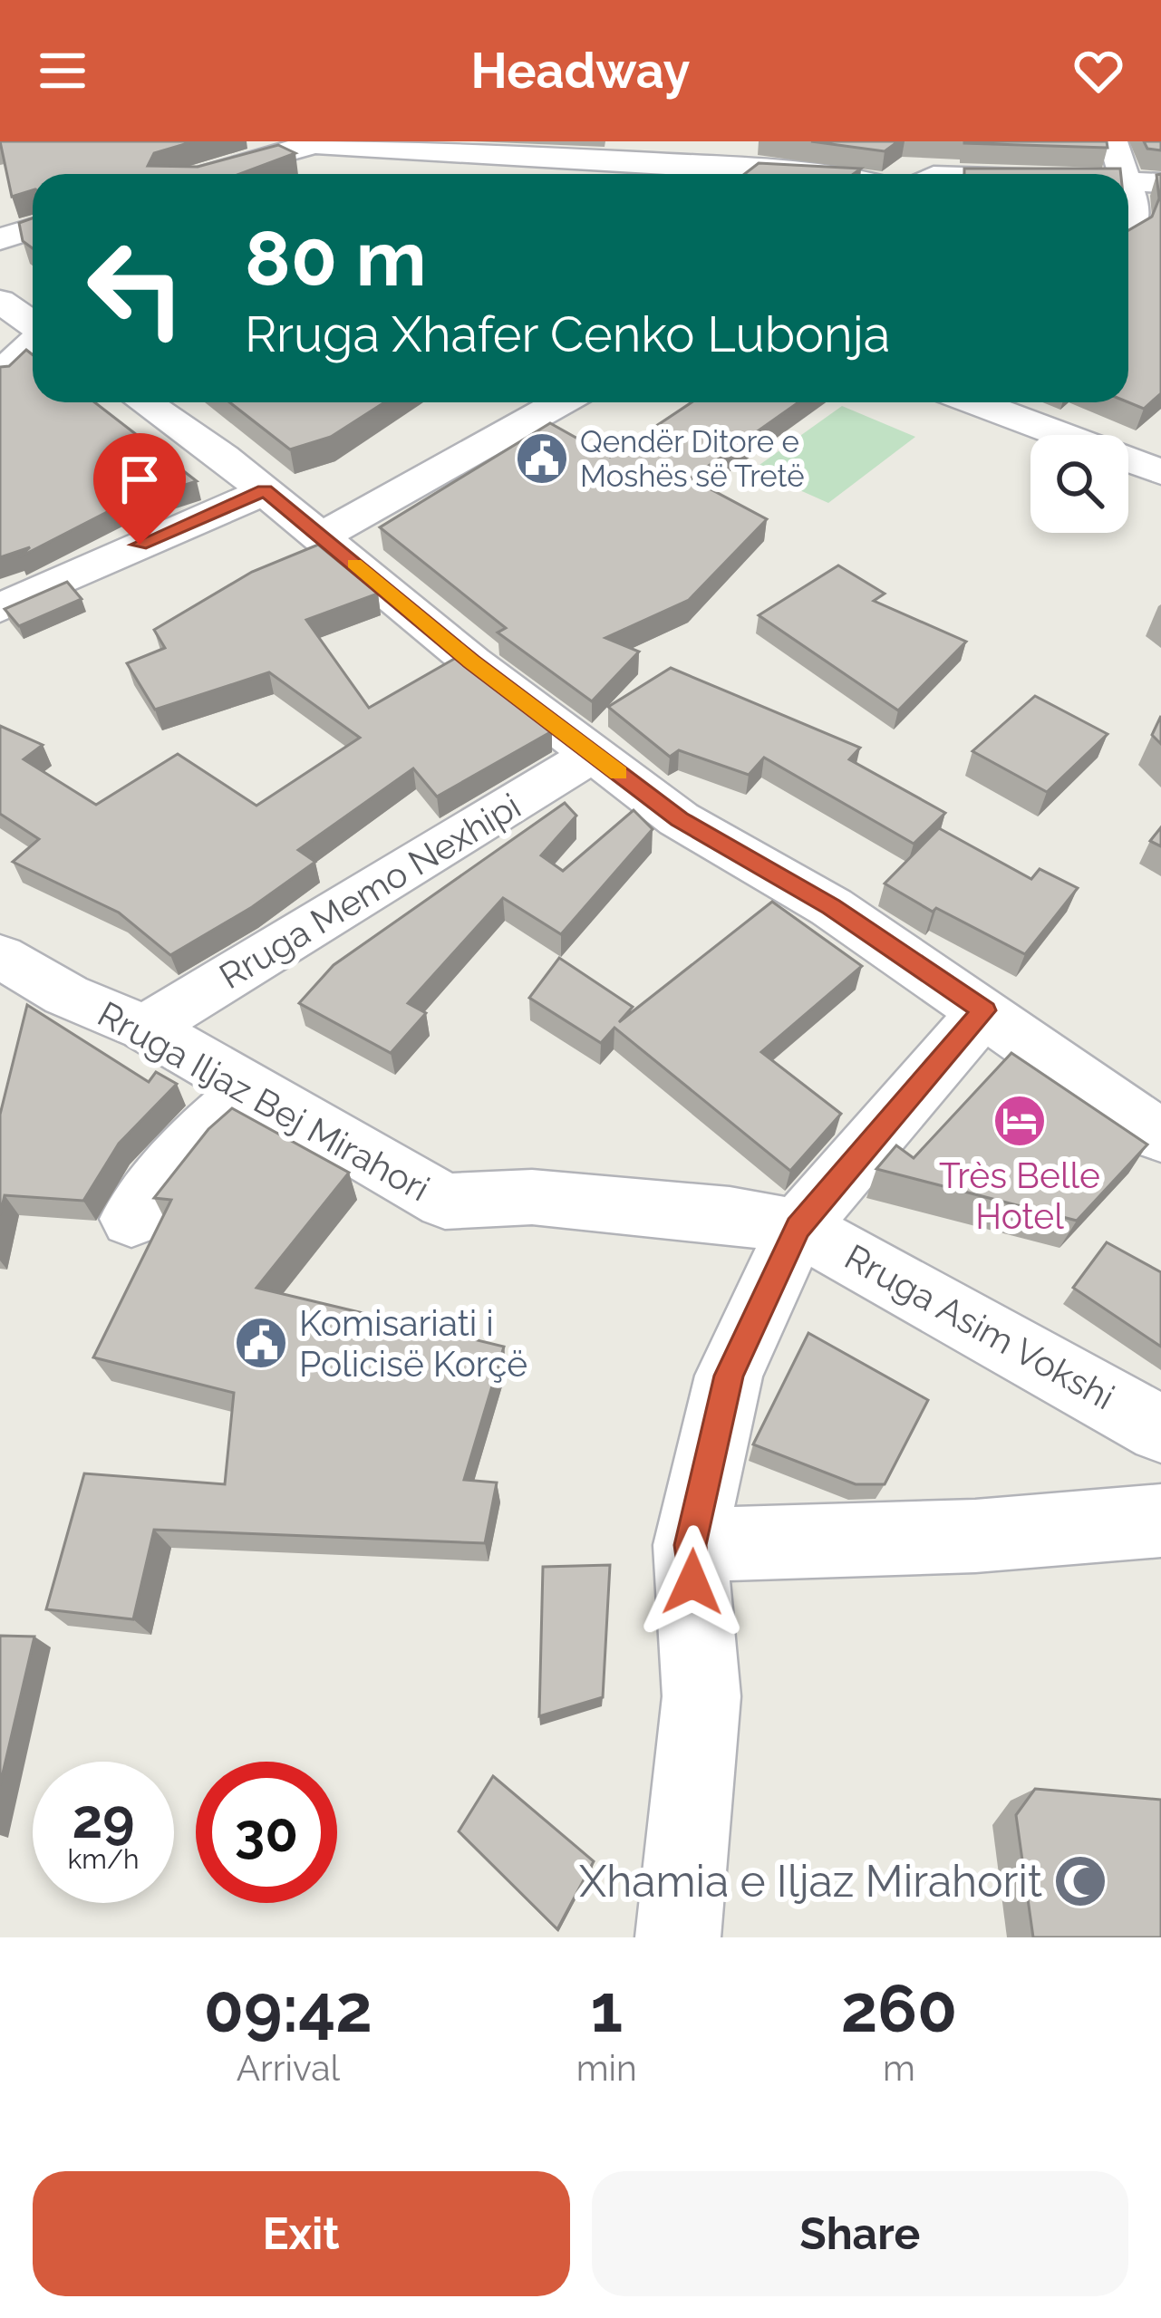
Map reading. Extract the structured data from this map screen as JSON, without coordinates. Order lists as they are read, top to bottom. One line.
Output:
{"streets":{"street":["Rruga Memo Nexhipi","Rruga Iljaz Bej Mirahori","Rruga Asim Vokshi"]},"crossings":[["Rruga Memo Nexhipi","Rruga Iljaz Bej Mirahori"],["Rruga Iljaz Bej Mirahori","Rruga Asim Vokshi"]],"places":{"public building":["Qendër Ditore e Moshës së Tretë","Komisariati i Policisë Korçë"],"hotel":["Très Belle Hotel"],"mosque":["Xhamia e Iljaz Mirahorit"]},"page":{"header":"Headway","turn":["80 m","Rruga Xhafer Cenko Lubonja"],"speed":"29 km/h","limit":"30","eta":["09:42","Arrival","1","min","260","m"],"buttons":["Exit","Share"]}}
